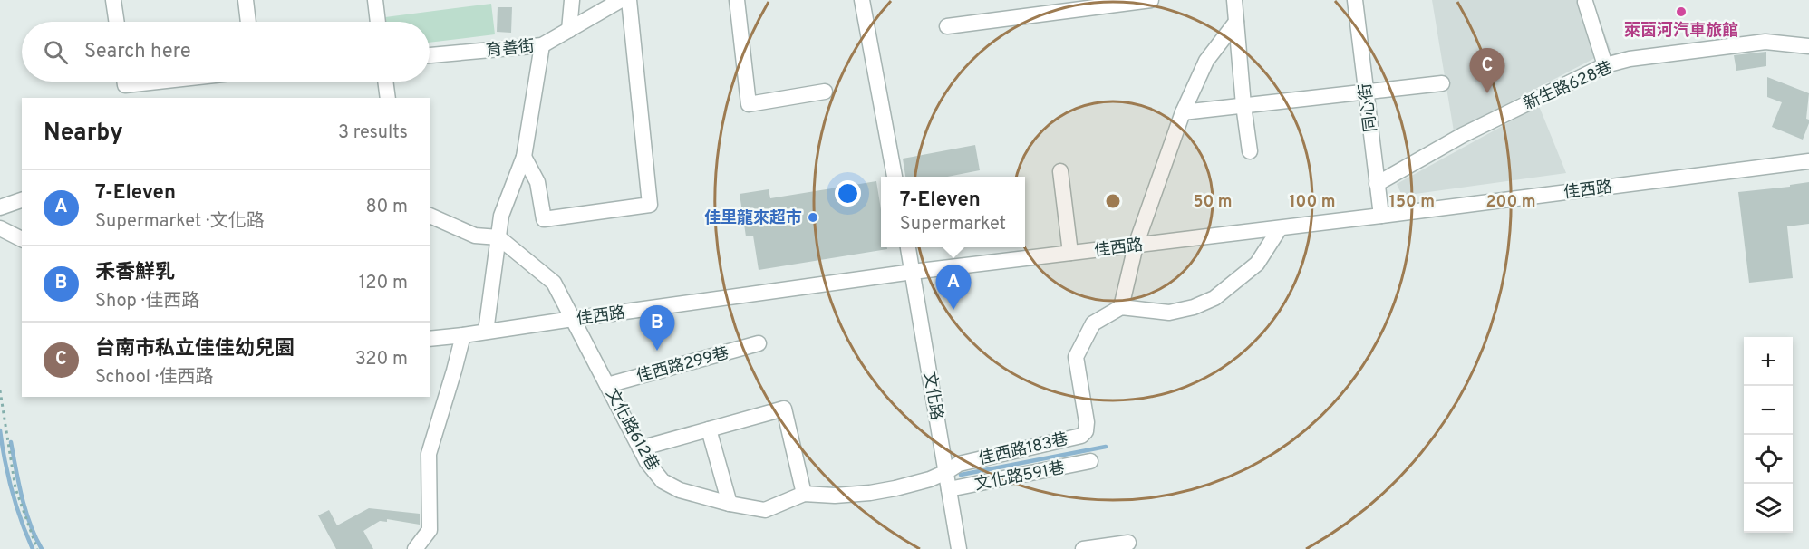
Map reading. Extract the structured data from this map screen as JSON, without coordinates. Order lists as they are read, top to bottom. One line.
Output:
{"streets":{"street":["育善街","新生路628巷","同心街","佳西路","佳西路299巷","文化路","文化路612巷","佳西路183巷","文化路591巷"]},"crossings":[["新生路628巷","同心街"],["同心街","佳西路"],["佳西路","文化路"],["佳西路","文化路612巷"],["佳西路299巷","文化路612巷"],["文化路","文化路612巷"],["文化路","佳西路183巷"],["文化路","文化路591巷"],["文化路612巷","佳西路183巷"]],"places":["萊茵河汽車旅館","佳里龍來超市"],"page":{"search":"Search here","pins":["C","A","B"],"heading":["Nearby","3 results"],"list":[{"mark":"A","name":"7-Eleven","note":"Supermarket · 文化路","value":"80 m"},{"mark":"B","name":"禾香鮮乳","note":"Shop · 佳西路","value":"120 m"},{"mark":"C","name":"台南市私立佳佳幼兒園","note":"School · 佳西路","value":"320 m"}],"popup":["7-Eleven","Supermarket"],"map_buttons":["+","−"]},"rings":["50 m","100 m","150 m","200 m"]}
